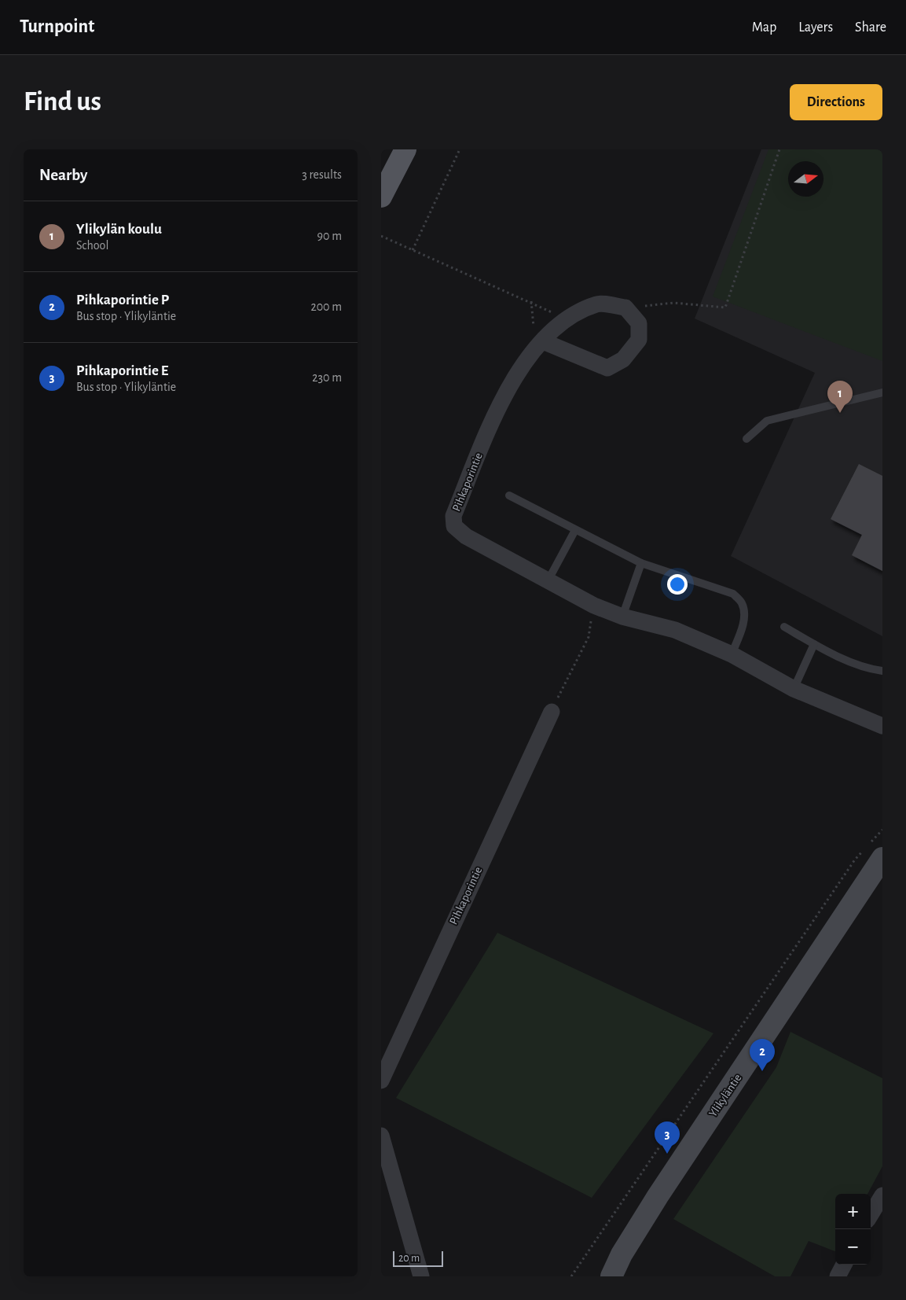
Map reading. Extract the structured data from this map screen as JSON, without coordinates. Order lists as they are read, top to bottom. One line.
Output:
{"streets":{"main road":["Ylikyläntie"],"street":["Pihkaporintie"]},"scale_bar":"20 m","north":"right","page":{"header":"Turnpoint","nav":["Map","Layers","Share"],"buttons":"Directions","title":"Find us","heading":["Nearby","3 results"],"list":[{"mark":"1","name":"Ylikylän koulu","note":"School","value":"90 m"},{"mark":"2","name":"Pihkaporintie P","note":"Bus stop · Ylikyläntie","value":"200 m"},{"mark":"3","name":"Pihkaporintie E","note":"Bus stop · Ylikyläntie","value":"230 m"}],"pins":["1","2","3"],"map_buttons":["+","−"],"scale":"20 m"}}
